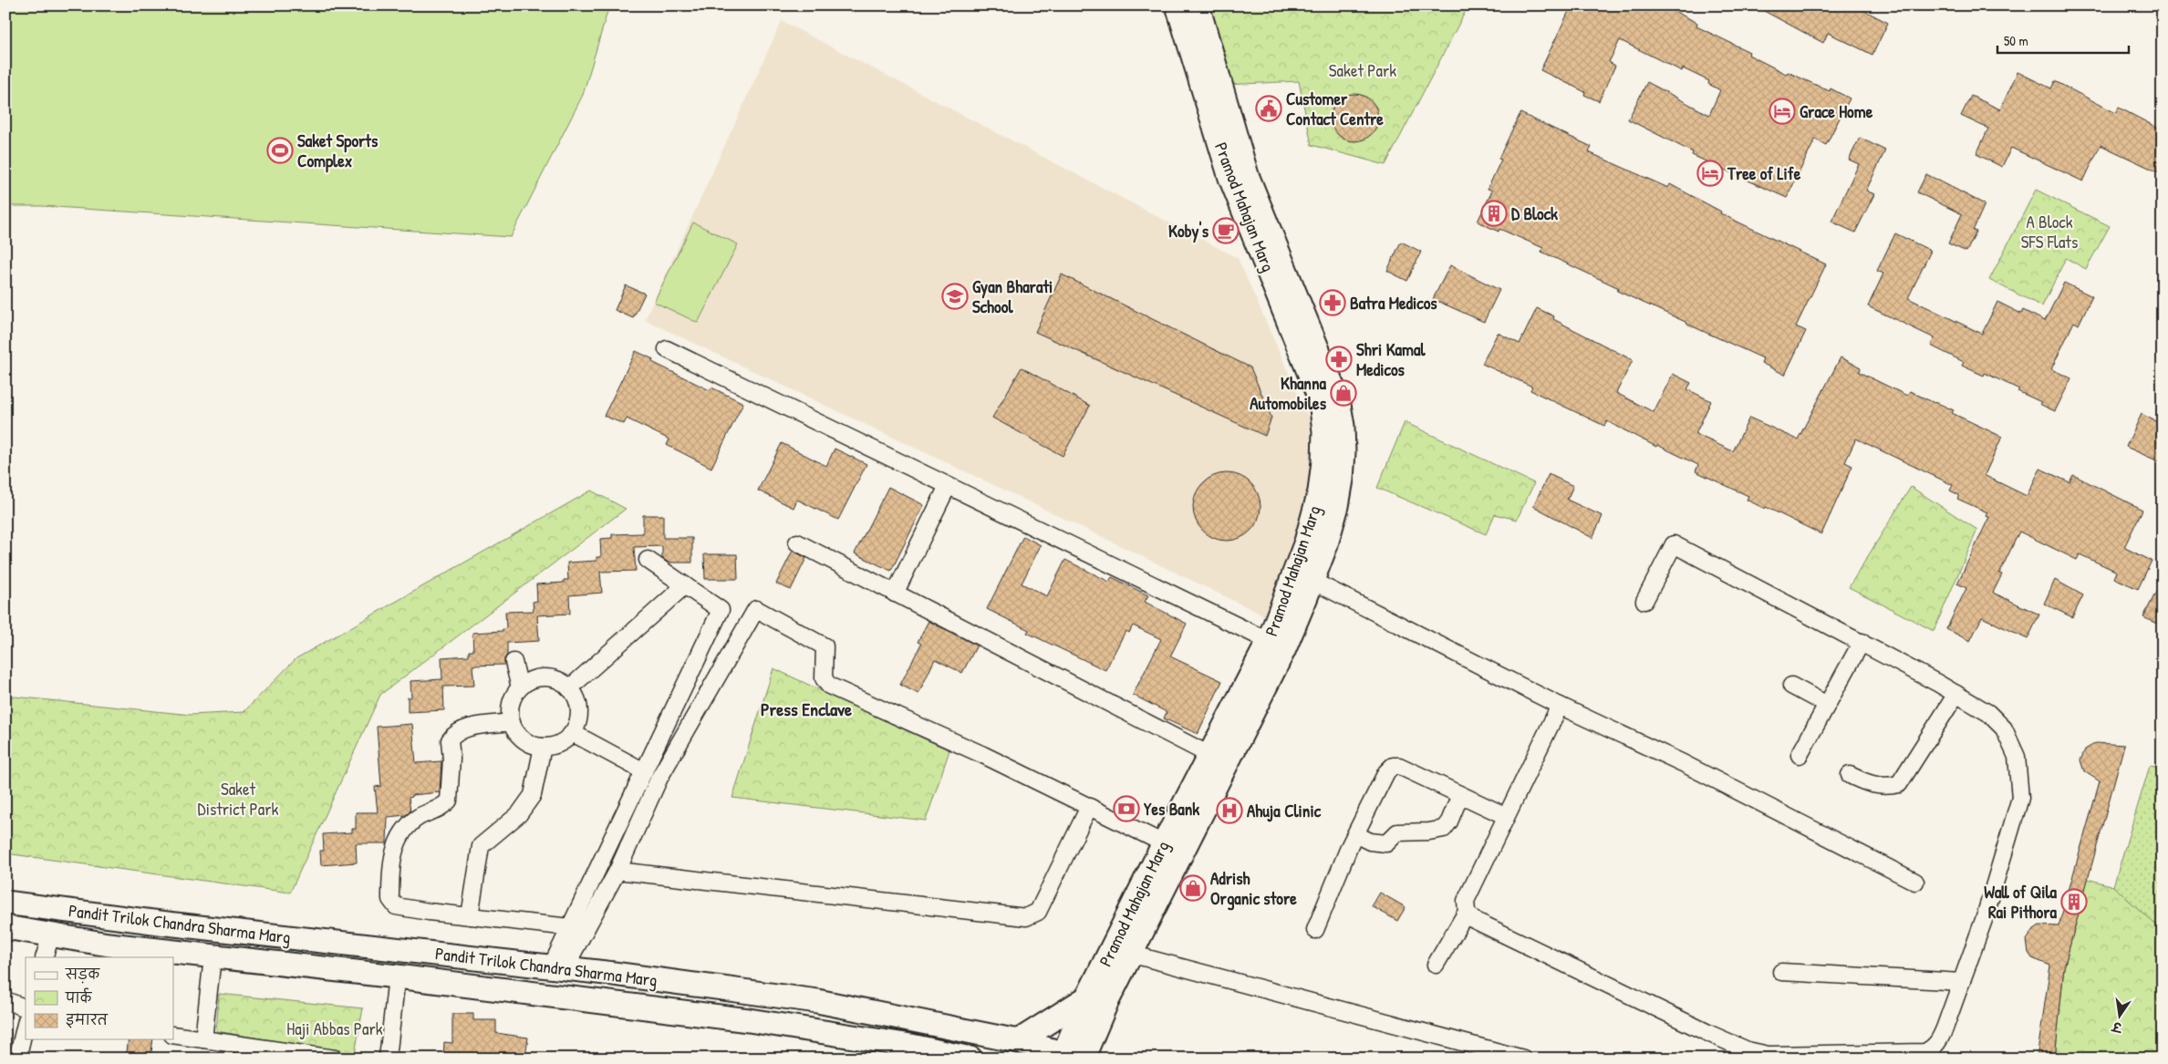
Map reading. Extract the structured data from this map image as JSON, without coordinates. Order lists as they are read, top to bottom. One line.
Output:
{"streets":{"street":["Pramod Mahajan Marg","Pandit Trilok Chandra Sharma Marg"]},"crossings":[["Pramod Mahajan Marg","Pandit Trilok Chandra Sharma Marg"]],"districts":["Press Enclave"],"parks":["Saket Park","A Block SFS Flats","Saket District Park","Haji Abbas Park"],"places":{"public building":["Customer Contact Centre"],"hotel":["Grace Home","Tree of Life"],"sports":["Saket Sports Complex"],"building":["D Block","Wall of Qila Rai Pithora"],"cafe":["Koby's"],"school or university":["Gyan Bharati School"],"pharmacy":["Batra Medicos","Shri Kamal Medicos"],"shop":["Khanna Automobiles","Adrish Organic store"],"bank":["Yes Bank"],"hospital":["Ahuja Clinic"]},"legend":["सड़क","पार्क","इमारत"],"scale_bar":"50 m","north":"bottom"}
